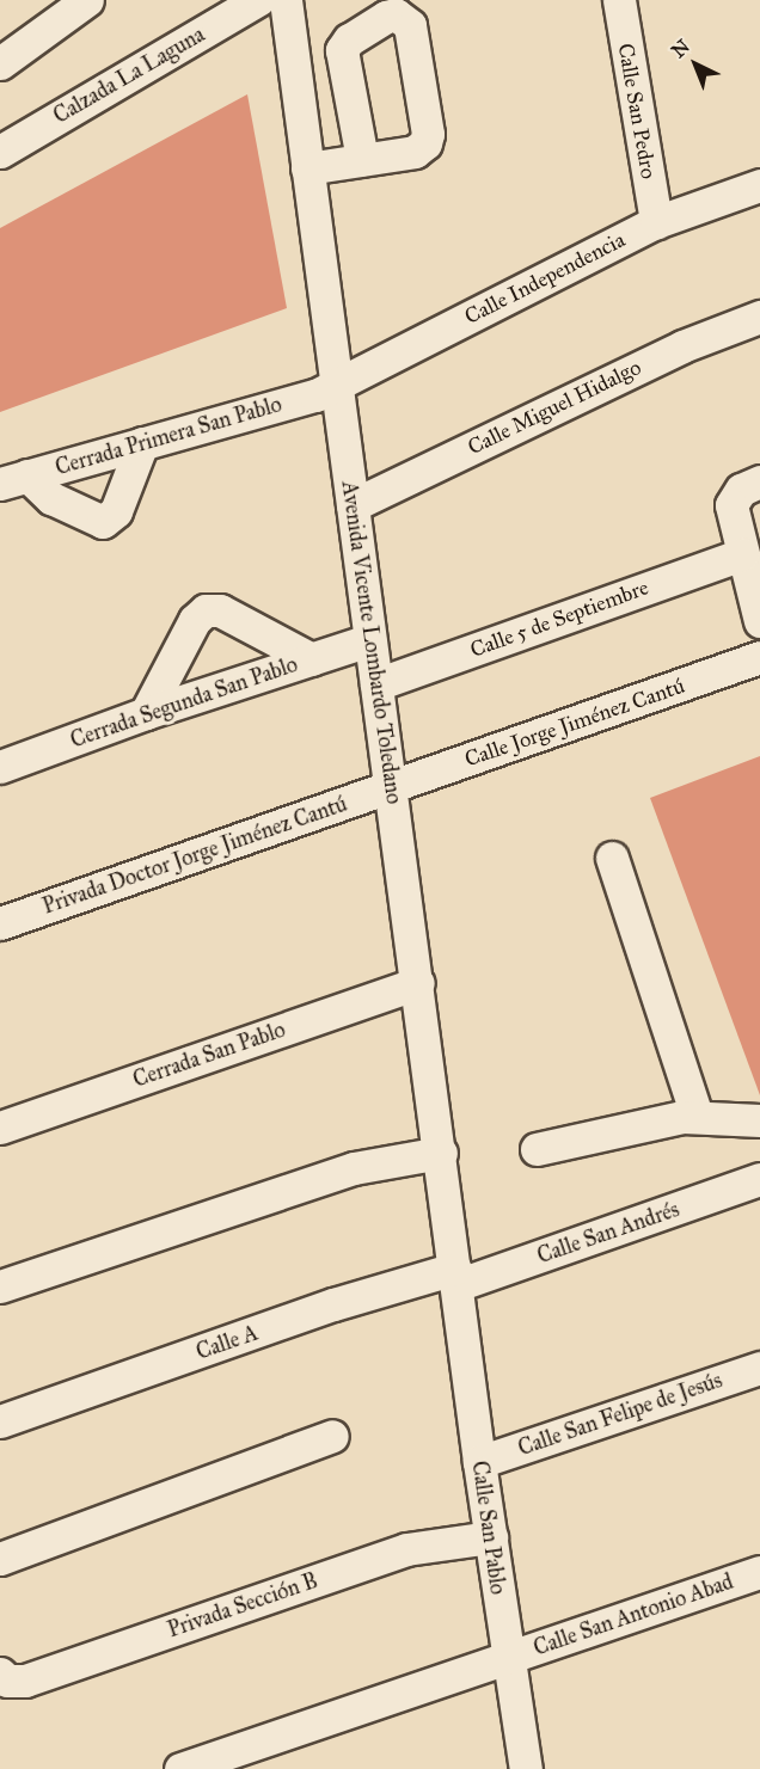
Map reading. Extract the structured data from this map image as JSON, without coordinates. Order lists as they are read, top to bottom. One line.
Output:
{"streets":{"street":["Calzada La Laguna","Calle San Pedro","Calle Independencia","Calle Miguel Hidalgo","Cerrada Primera San Pablo","Calle 5 de Septiembre","Avenida Vicente Lombardo Toledano","Cerrada Segunda San Pablo","Calle Jorge Jiménez Cantú","Privada Doctor Jorge Jiménez Cantú","Cerrada San Pablo","Calle San Andrés","Calle A","Calle San Felipe de Jesús","Calle San Pablo","Privada Sección B","Calle San Antonio Abad"]},"crossings":[["Calle San Pedro","Calle Independencia"],["Calle Independencia","Cerrada Primera San Pablo"],["Calle Independencia","Avenida Vicente Lombardo Toledano"],["Calle Miguel Hidalgo","Avenida Vicente Lombardo Toledano"],["Cerrada Primera San Pablo","Avenida Vicente Lombardo Toledano"],["Calle 5 de Septiembre","Avenida Vicente Lombardo Toledano"],["Avenida Vicente Lombardo Toledano","Cerrada Segunda San Pablo"],["Avenida Vicente Lombardo Toledano","Calle Jorge Jiménez Cantú"],["Avenida Vicente Lombardo Toledano","Privada Doctor Jorge Jiménez Cantú"],["Avenida Vicente Lombardo Toledano","Cerrada San Pablo"],["Avenida Vicente Lombardo Toledano","Calle San Andrés"],["Avenida Vicente Lombardo Toledano","Calle A"],["Avenida Vicente Lombardo Toledano","Calle San Pablo"],["Calle Jorge Jiménez Cantú","Privada Doctor Jorge Jiménez Cantú"],["Calle San Andrés","Calle A"],["Calle San Andrés","Calle San Pablo"],["Calle A","Calle San Pablo"],["Calle San Felipe de Jesús","Calle San Pablo"],["Calle San Pablo","Privada Sección B"],["Calle San Pablo","Calle San Antonio Abad"]],"north":"top left"}
